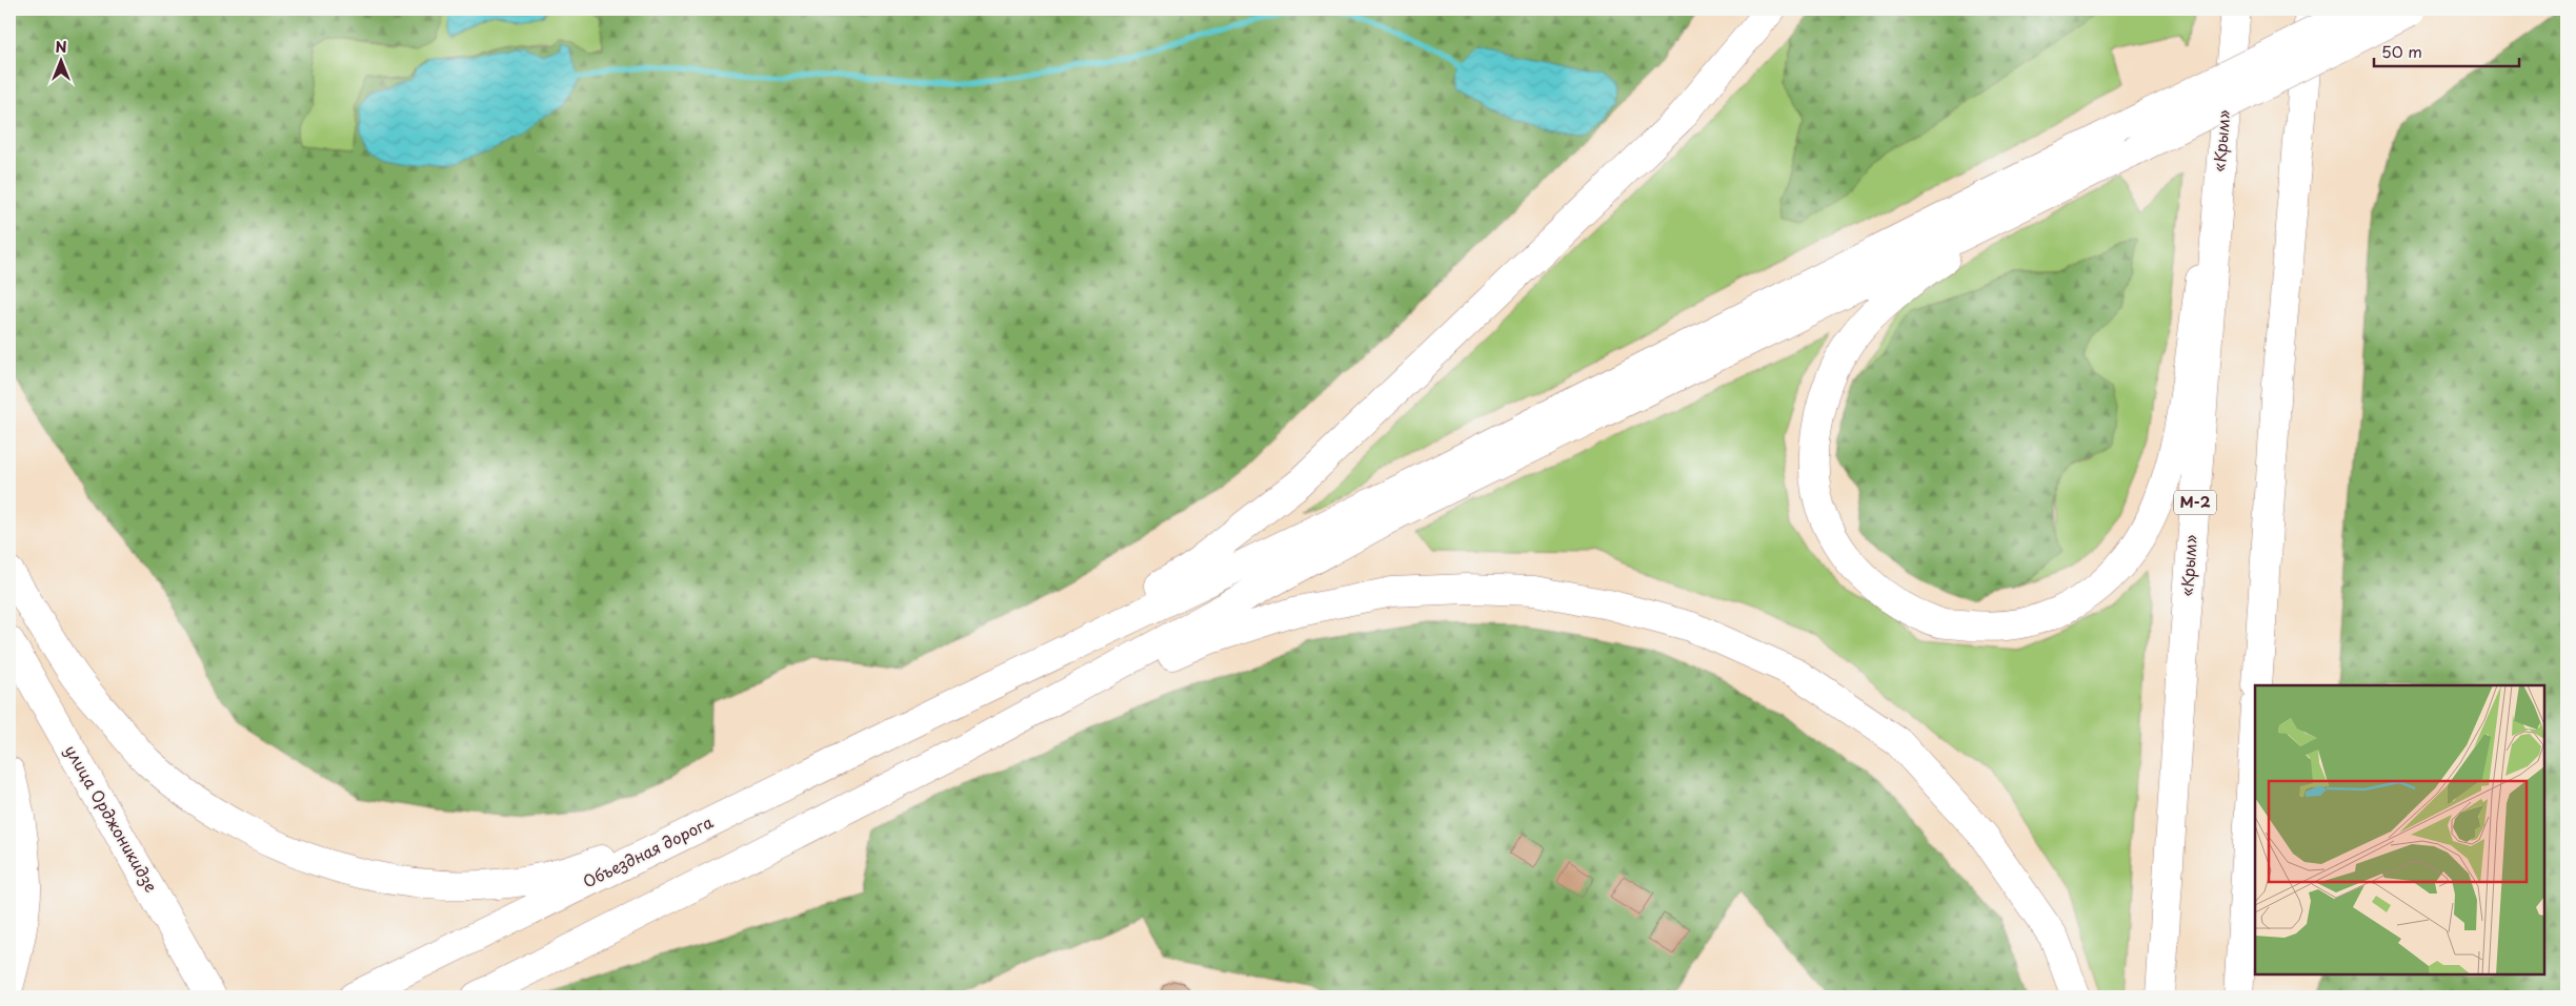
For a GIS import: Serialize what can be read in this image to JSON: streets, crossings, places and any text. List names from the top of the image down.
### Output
{
  "streets": {
    "main road": [
      "«Крым»",
      "М-2",
      "улица Орджоникидзе",
      "Объездная дорога"
    ]
  },
  "scale_bar": "50 m",
  "north": "top"
}
